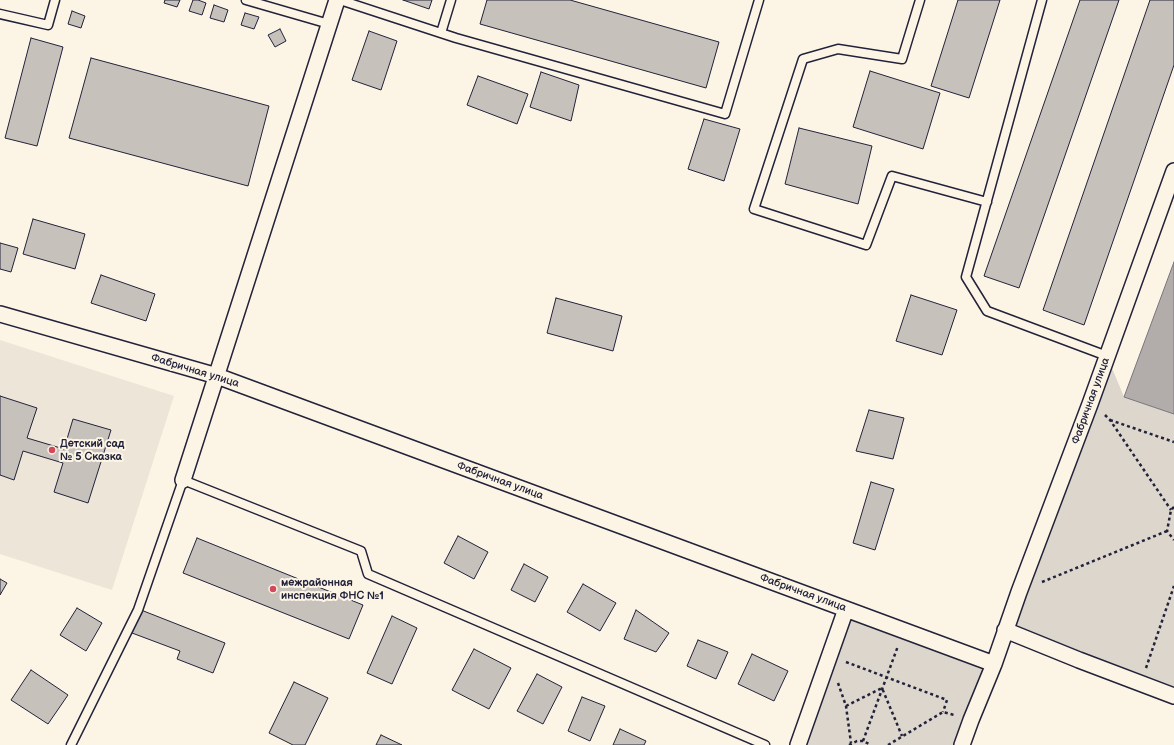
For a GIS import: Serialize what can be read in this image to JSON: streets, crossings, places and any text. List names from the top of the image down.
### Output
{
  "streets": {
    "street": ["Фабричная улица"]
  },
  "places": ["Детский сад № 5 Сказка", "межрайонная инспекция ФНС №1"]
}
